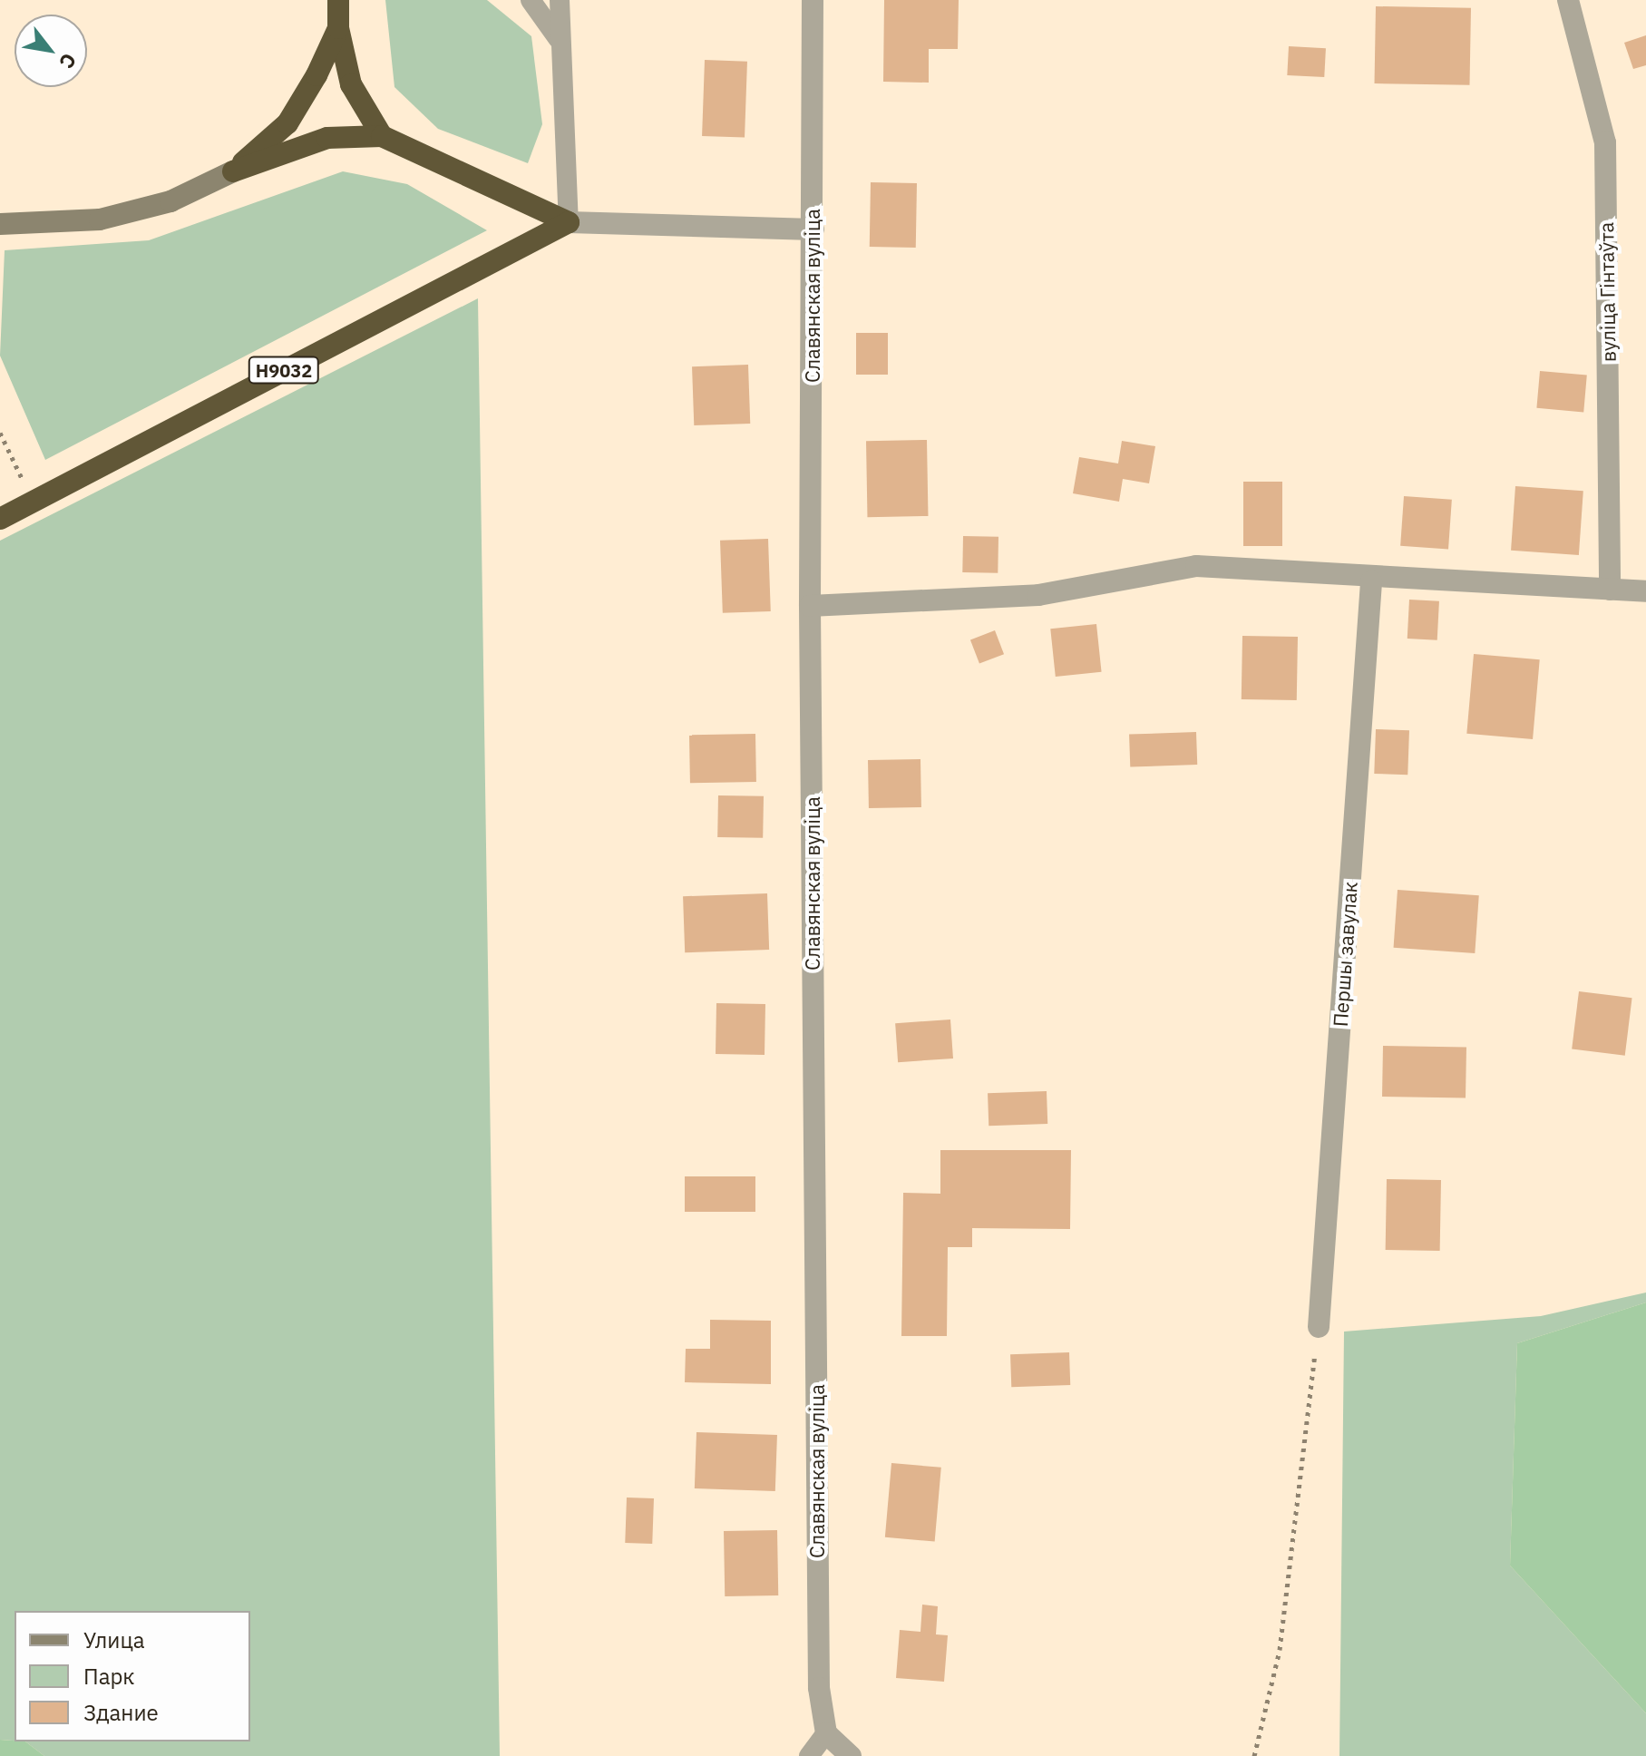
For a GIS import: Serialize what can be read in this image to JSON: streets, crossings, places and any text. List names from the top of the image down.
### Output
{
  "streets": {
    "highway": ["Н9032"],
    "street": ["вуліца Гінтаўта", "Славянская вуліца", "Першы завулак"]
  },
  "crossings": [
    ["Славянская вуліца", "Н9032"]
  ],
  "legend": ["Улица", "Парк", "Здание"],
  "north": "bottom right"
}
